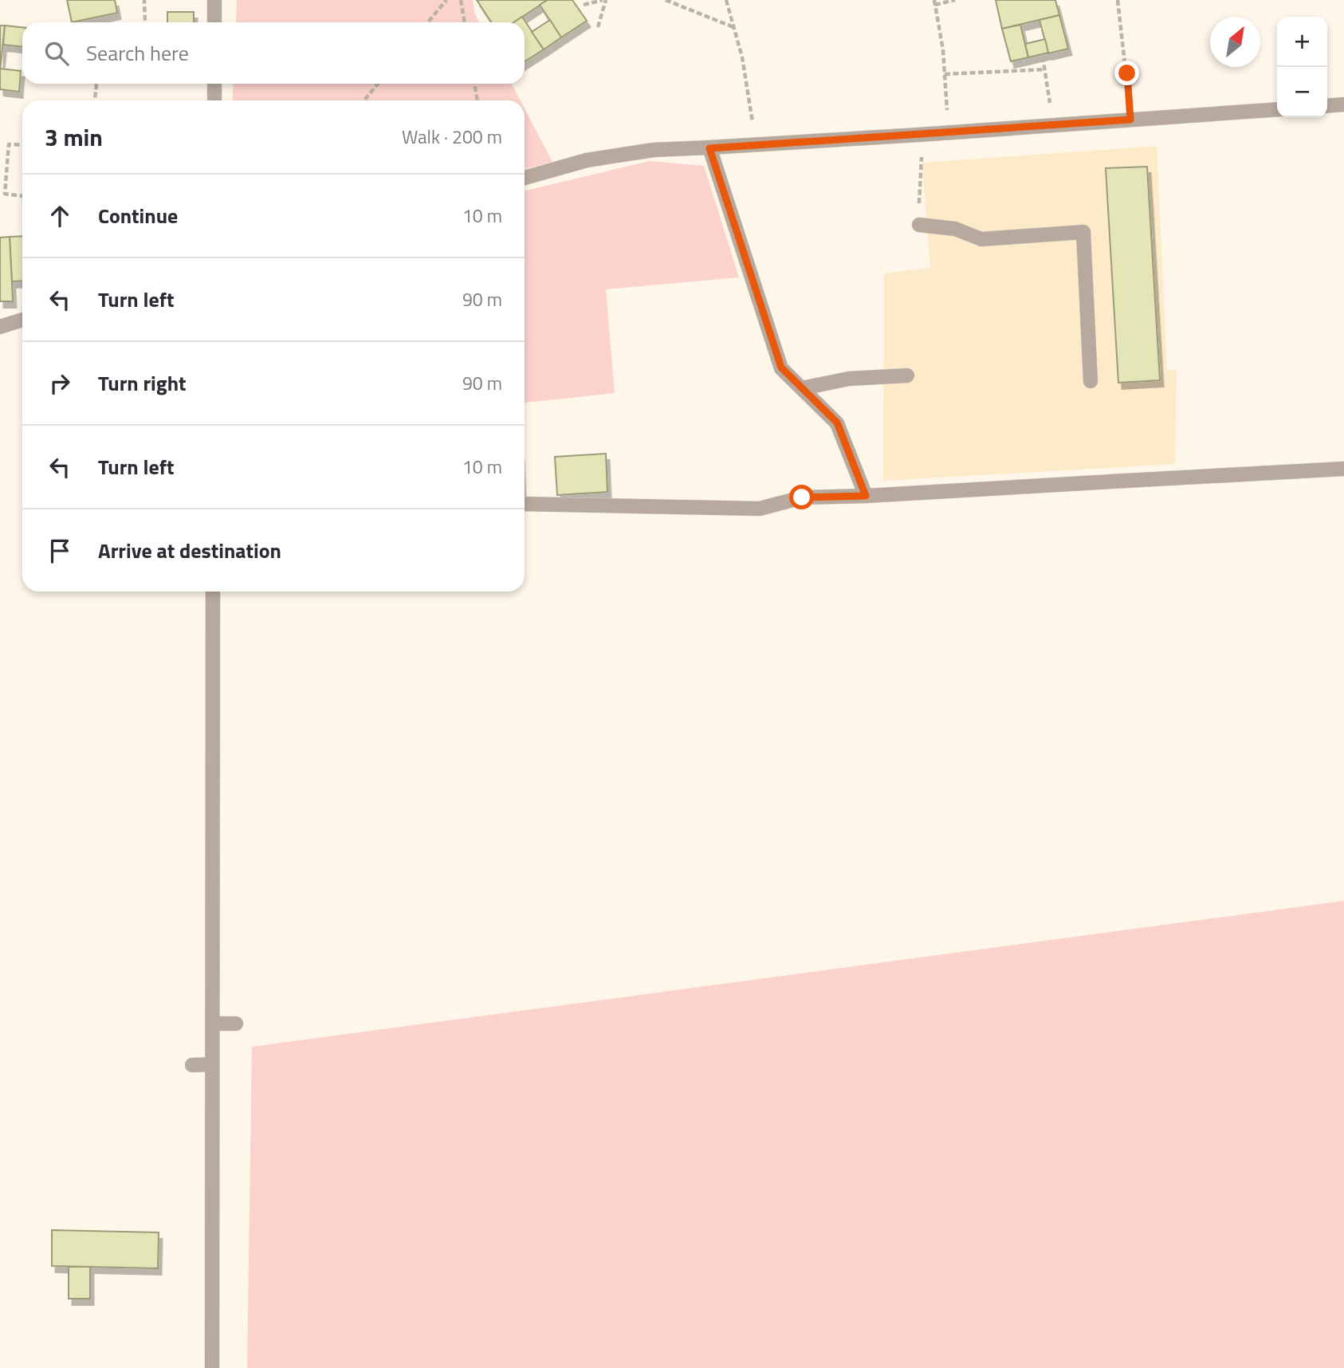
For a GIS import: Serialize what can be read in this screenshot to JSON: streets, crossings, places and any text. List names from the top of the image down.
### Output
{
  "north": "top right",
  "page": {
    "map_buttons": ["+", "−"],
    "search": "Search here",
    "heading": ["3 min", "Walk · 200 m"],
    "list": [
      ["Continue", "10 m"],
      ["Turn left", "90 m"],
      ["Turn right", "90 m"],
      ["Turn left", "10 m"],
      "Arrive at destination"
    ]
  }
}
